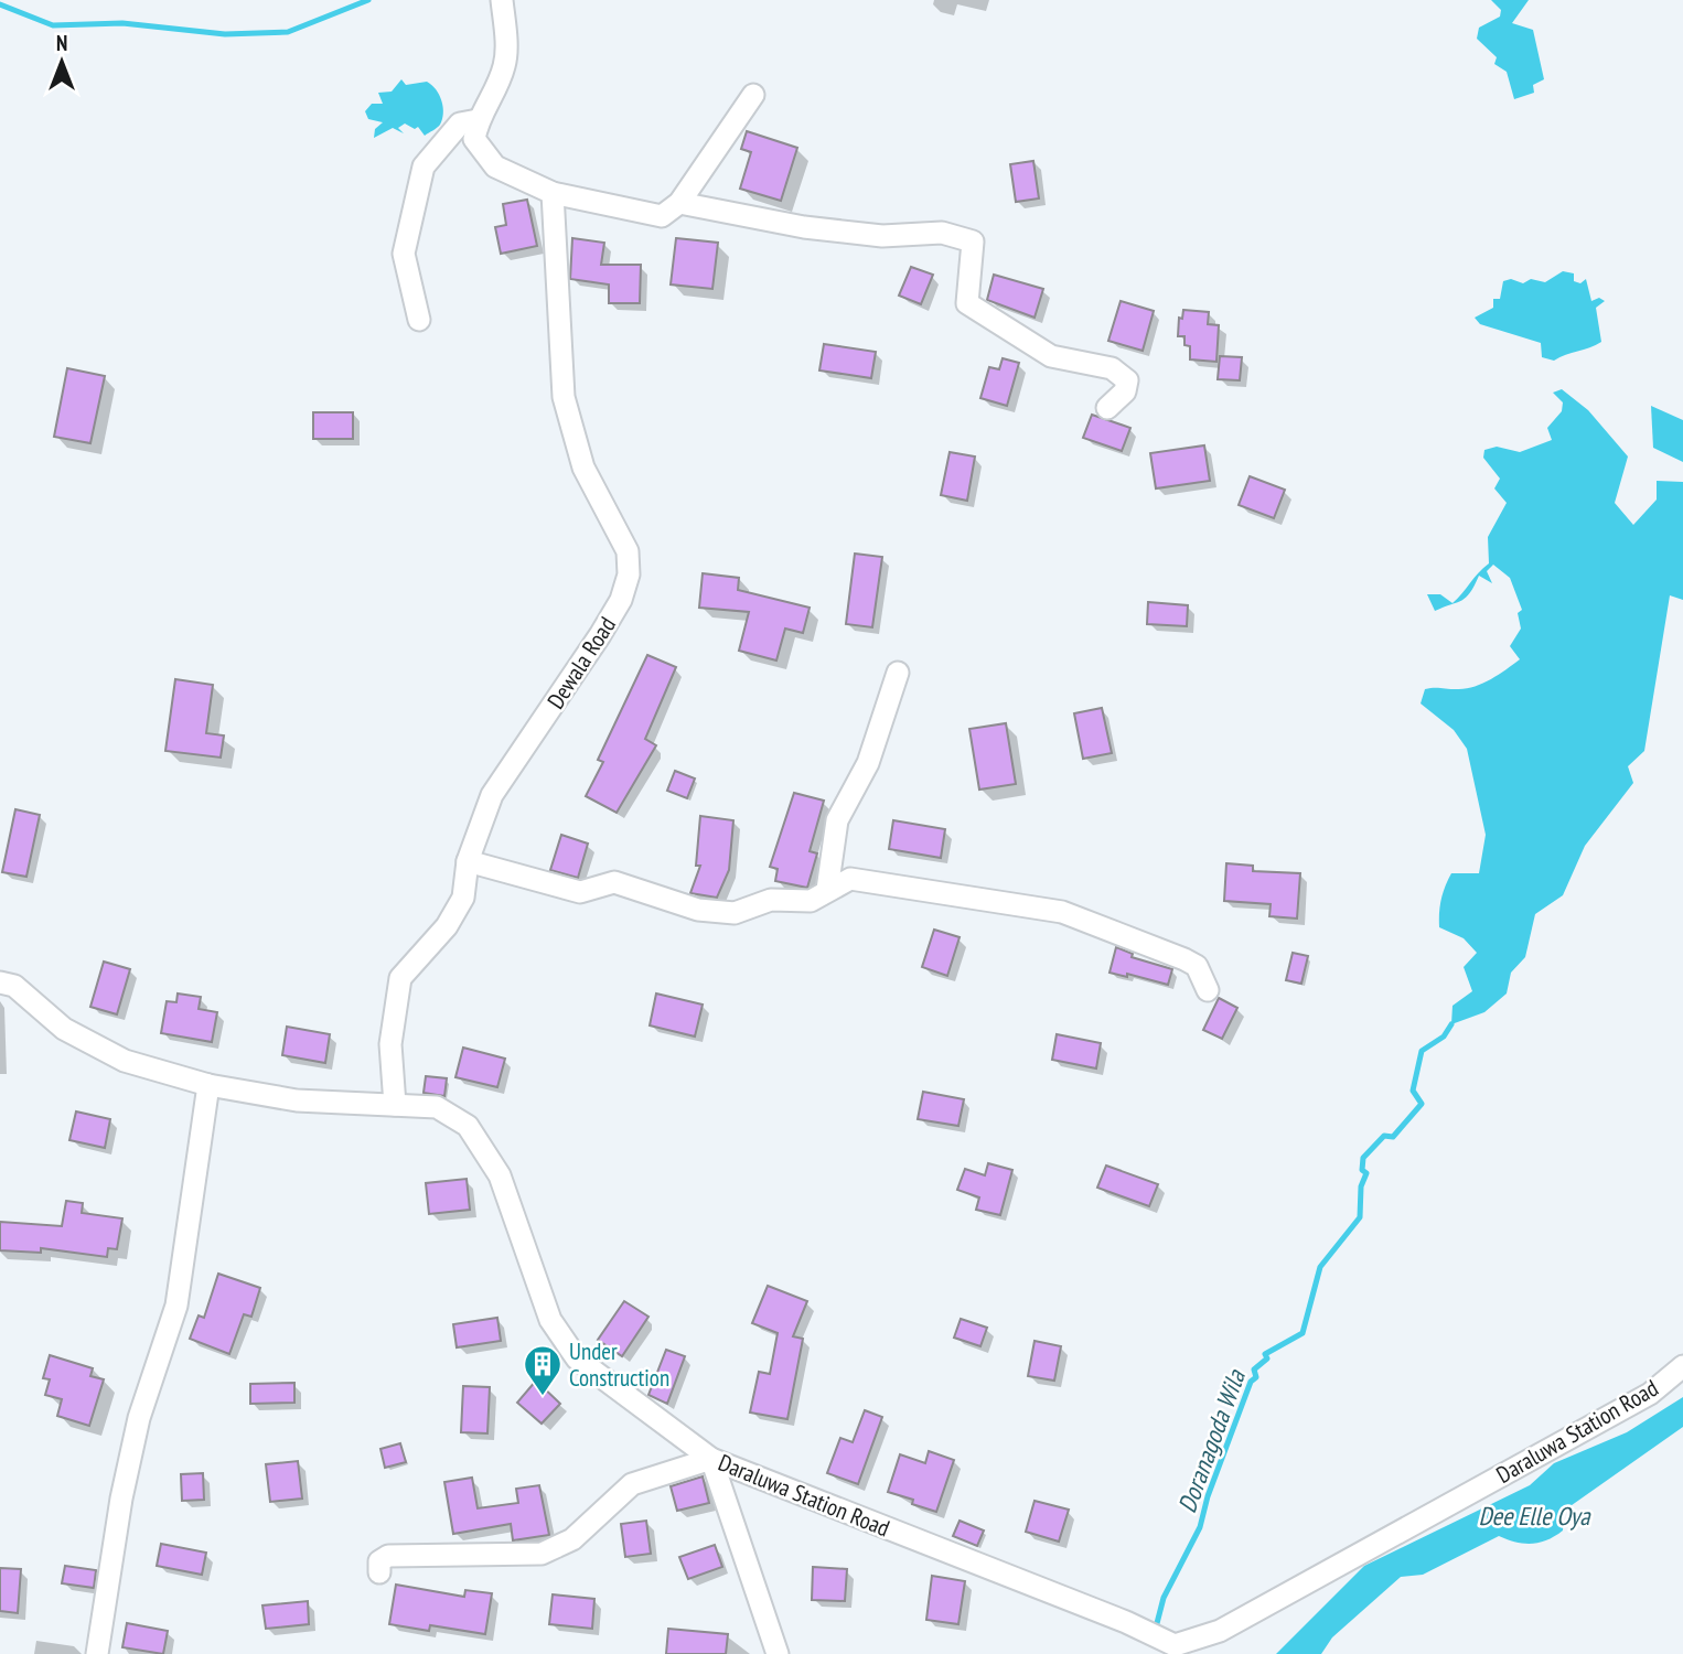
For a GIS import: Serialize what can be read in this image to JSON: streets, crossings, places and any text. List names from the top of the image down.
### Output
{
  "streets": {
    "street": ["Dewala Road", "Daraluwa Station Road"]
  },
  "crossings": [
    ["Dewala Road", "Daraluwa Station Road"]
  ],
  "water": ["Doranagoda Wila", "Dee Elle Oya"],
  "places": {
    "building": ["Under Construction"]
  },
  "north": "top"
}
